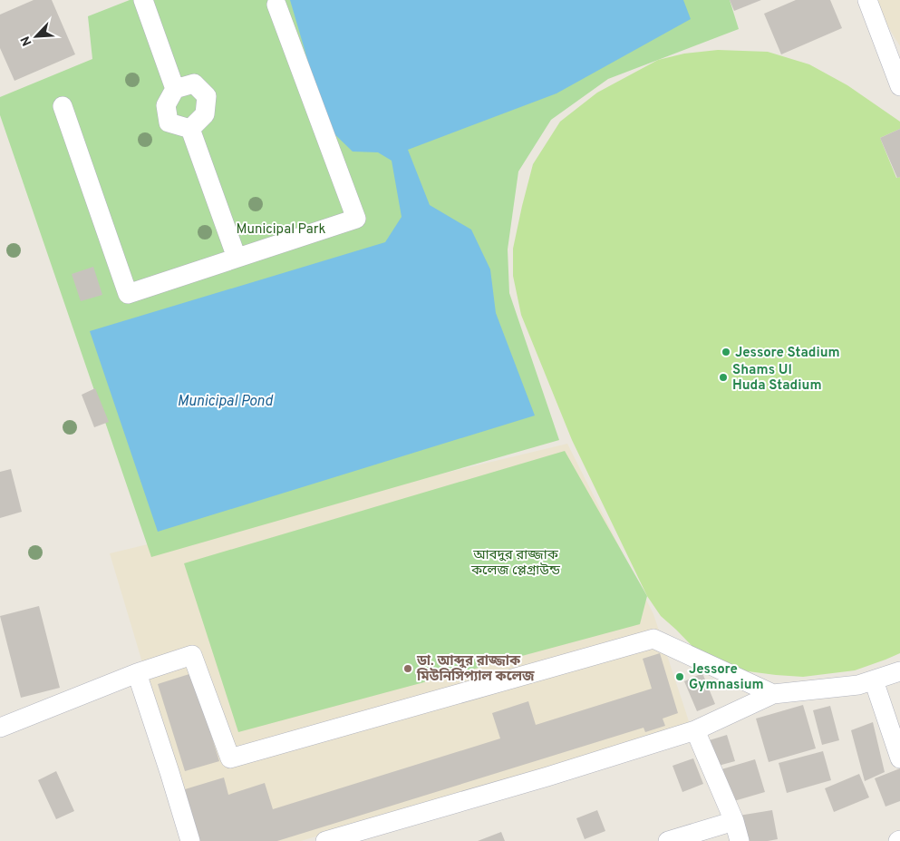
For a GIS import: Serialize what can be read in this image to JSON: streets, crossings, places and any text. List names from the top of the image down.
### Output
{
  "water": ["Municipal Pond"],
  "parks": ["Municipal Park", "আবদুর রাজ্জাক কলেজ প্লেগ্রাউন্ড"],
  "places": [
    "Jessore Stadium",
    "Shams Ul Huda Stadium",
    "ডা. আব্দুর রাজ্জাক মিউনিসিপ্যাল কলেজ",
    "Jessore Gymnasium"
  ],
  "north": "bottom left"
}
